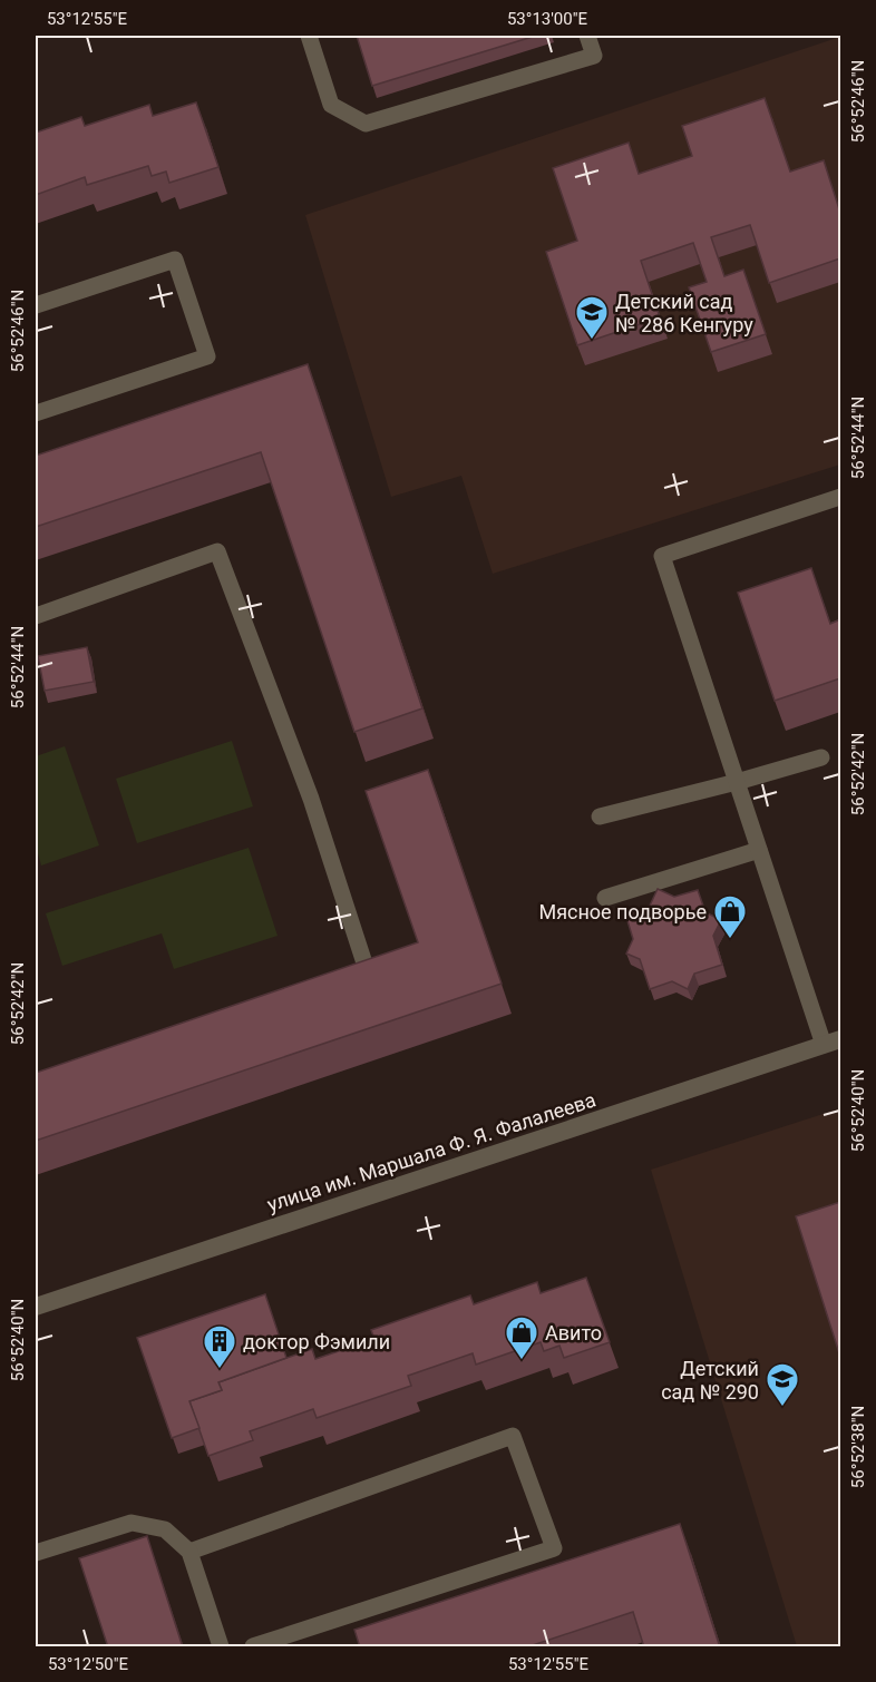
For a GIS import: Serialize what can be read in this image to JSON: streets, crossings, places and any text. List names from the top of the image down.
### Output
{
  "streets": {
    "street": ["улица им. Маршала Ф. Я. Фалалеева"]
  },
  "places": {
    "school or university": ["Детский сад № 286 Кенгуру", "Детский сад № 290"],
    "shop": ["Мясное подворье", "Авито"],
    "building": ["доктор Фэмили"]
  },
  "coordinates": [
    "53°12'55\"E",
    "53°13'00\"E",
    "56°52'46\"N",
    "56°52'44\"N",
    "56°52'42\"N",
    "56°52'40\"N",
    "56°52'38\"N",
    "53°12'50\"E"
  ]
}
